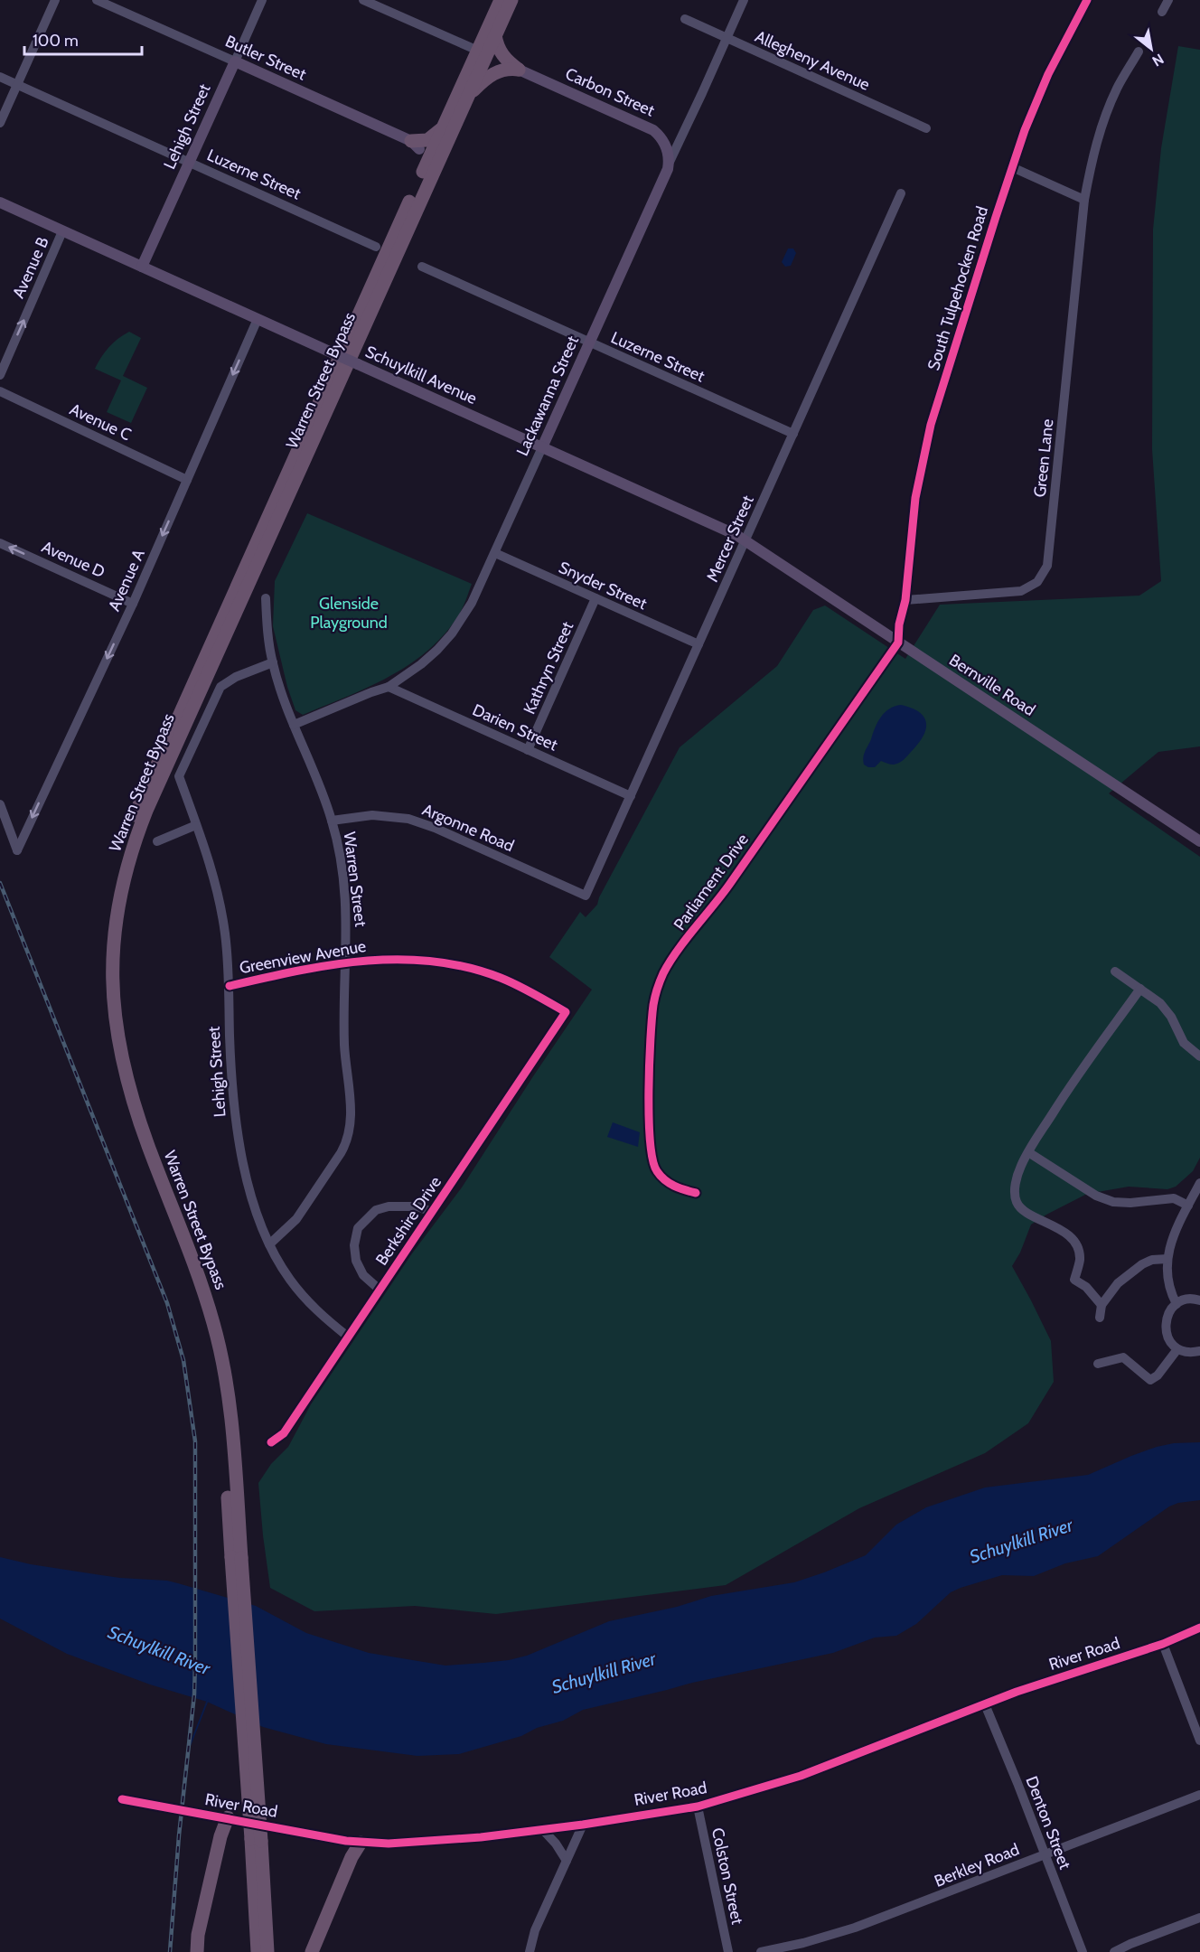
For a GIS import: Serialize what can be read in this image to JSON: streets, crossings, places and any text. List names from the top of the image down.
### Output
{
  "streets": {
    "highway": ["Warren Street Bypass"],
    "main road": [
      "Butler Street",
      "Carbon Street",
      "Lehigh Street",
      "Schuylkill Avenue",
      "Lackawanna Street",
      "Bernville Road"
    ],
    "street": [
      "Allegheny Avenue",
      "Luzerne Street",
      "Avenue B",
      "South Tulpehocken Road",
      "Avenue C",
      "Green Lane",
      "Mercer Street",
      "Avenue D",
      "Avenue A",
      "Snyder Street",
      "Kathryn Street",
      "Darien Street",
      "Argonne Road",
      "Warren Street",
      "Parliament Drive",
      "Greenview Avenue",
      "Berkshire Drive",
      "River Road",
      "Denton Street",
      "Berkley Road",
      "Colston Street"
    ]
  },
  "crossings": [
    ["Butler Street", "Lehigh Street"],
    ["Allegheny Avenue", "Lackawanna Street"],
    ["Carbon Street", "Lackawanna Street"],
    ["Lehigh Street", "Luzerne Street"],
    ["Lehigh Street", "Schuylkill Avenue"],
    ["Lehigh Street", "Warren Street"],
    ["Lehigh Street", "Greenview Avenue"],
    ["Lehigh Street", "Berkshire Drive"],
    ["Luzerne Street", "Lackawanna Street"],
    ["Luzerne Street", "Mercer Street"],
    ["Avenue B", "Schuylkill Avenue"],
    ["South Tulpehocken Road", "Green Lane"],
    ["South Tulpehocken Road", "Parliament Drive"],
    ["Schuylkill Avenue", "Lackawanna Street"],
    ["Schuylkill Avenue", "Mercer Street"],
    ["Schuylkill Avenue", "Avenue A"],
    ["Schuylkill Avenue", "Bernville Road"],
    ["Lackawanna Street", "Snyder Street"],
    ["Lackawanna Street", "Darien Street"],
    ["Lackawanna Street", "Warren Street"],
    ["Avenue C", "Avenue A"],
    ["Green Lane", "Parliament Drive"],
    ["Mercer Street", "Snyder Street"],
    ["Mercer Street", "Darien Street"],
    ["Mercer Street", "Argonne Road"],
    ["Avenue D", "Avenue A"],
    ["Snyder Street", "Kathryn Street"],
    ["Kathryn Street", "Darien Street"],
    ["Bernville Road", "Parliament Drive"],
    ["Argonne Road", "Warren Street"],
    ["Warren Street", "Greenview Avenue"],
    ["Greenview Avenue", "Berkshire Drive"],
    ["River Road", "Denton Street"],
    ["River Road", "Colston Street"],
    ["Denton Street", "Berkley Road"]
  ],
  "one_way": ["Avenue B", "Avenue D", "Avenue A"],
  "water": ["Schuylkill River"],
  "parks": ["Glenside Playground"],
  "scale_bar": "100 m",
  "north": "bottom right"
}
